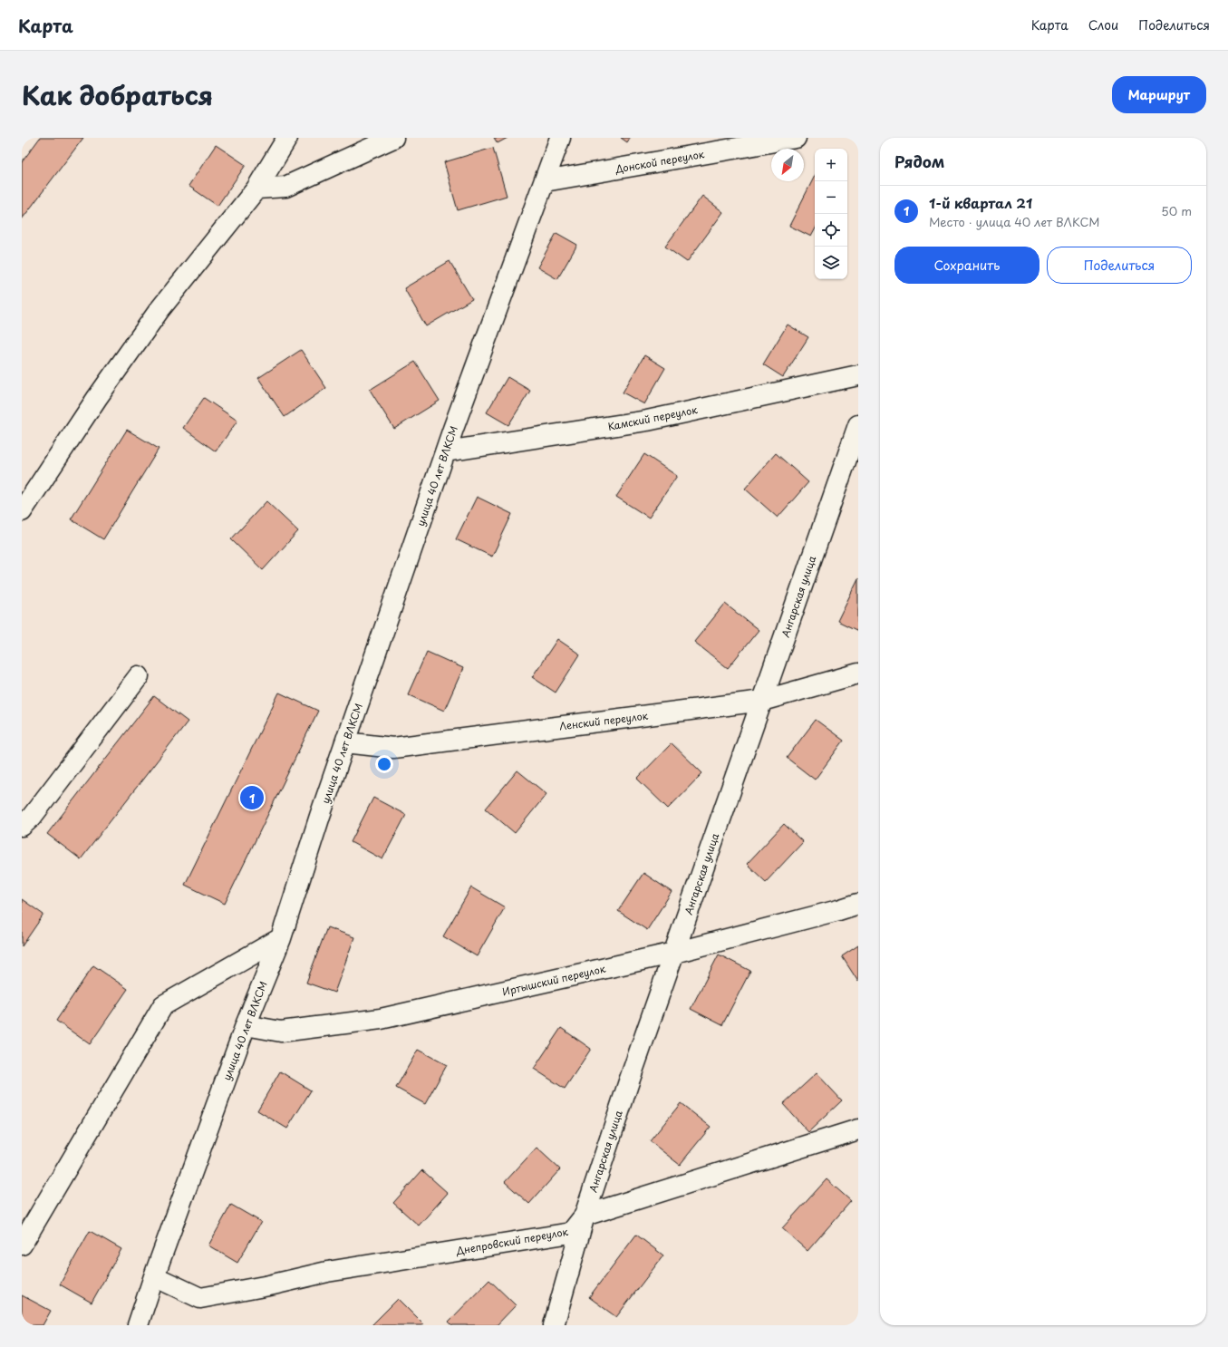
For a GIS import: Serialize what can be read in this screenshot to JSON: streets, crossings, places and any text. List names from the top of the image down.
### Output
{
  "streets": {
    "street": [
      "Донской переулок",
      "Камский переулок",
      "улица 40 лет ВЛКСМ",
      "Ангарская улица",
      "Ленский переулок",
      "Иртышский переулок",
      "Днепровский переулок"
    ]
  },
  "crossings": [
    ["Донской переулок", "улица 40 лет ВЛКСМ"],
    ["Камский переулок", "улица 40 лет ВЛКСМ"],
    ["улица 40 лет ВЛКСМ", "Ленский переулок"],
    ["улица 40 лет ВЛКСМ", "Иртышский переулок"],
    ["улица 40 лет ВЛКСМ", "Днепровский переулок"],
    ["Ангарская улица", "Ленский переулок"],
    ["Ангарская улица", "Иртышский переулок"],
    ["Ангарская улица", "Днепровский переулок"]
  ],
  "north": "bottom left",
  "page": {
    "header": "Карта",
    "nav": ["Карта", "Слои", "Поделиться"],
    "title": "Как добраться",
    "buttons": [
      "Маршрут",
      ["Сохранить", "Поделиться"]
    ],
    "heading": "Рядом",
    "map_buttons": ["+", "−"],
    "list": [
      {
        "mark": "1",
        "name": "1-й квартал 21",
        "note": "Место · улица 40 лет ВЛКСМ",
        "value": "50 m"
      }
    ],
    "pins": "1"
  }
}
